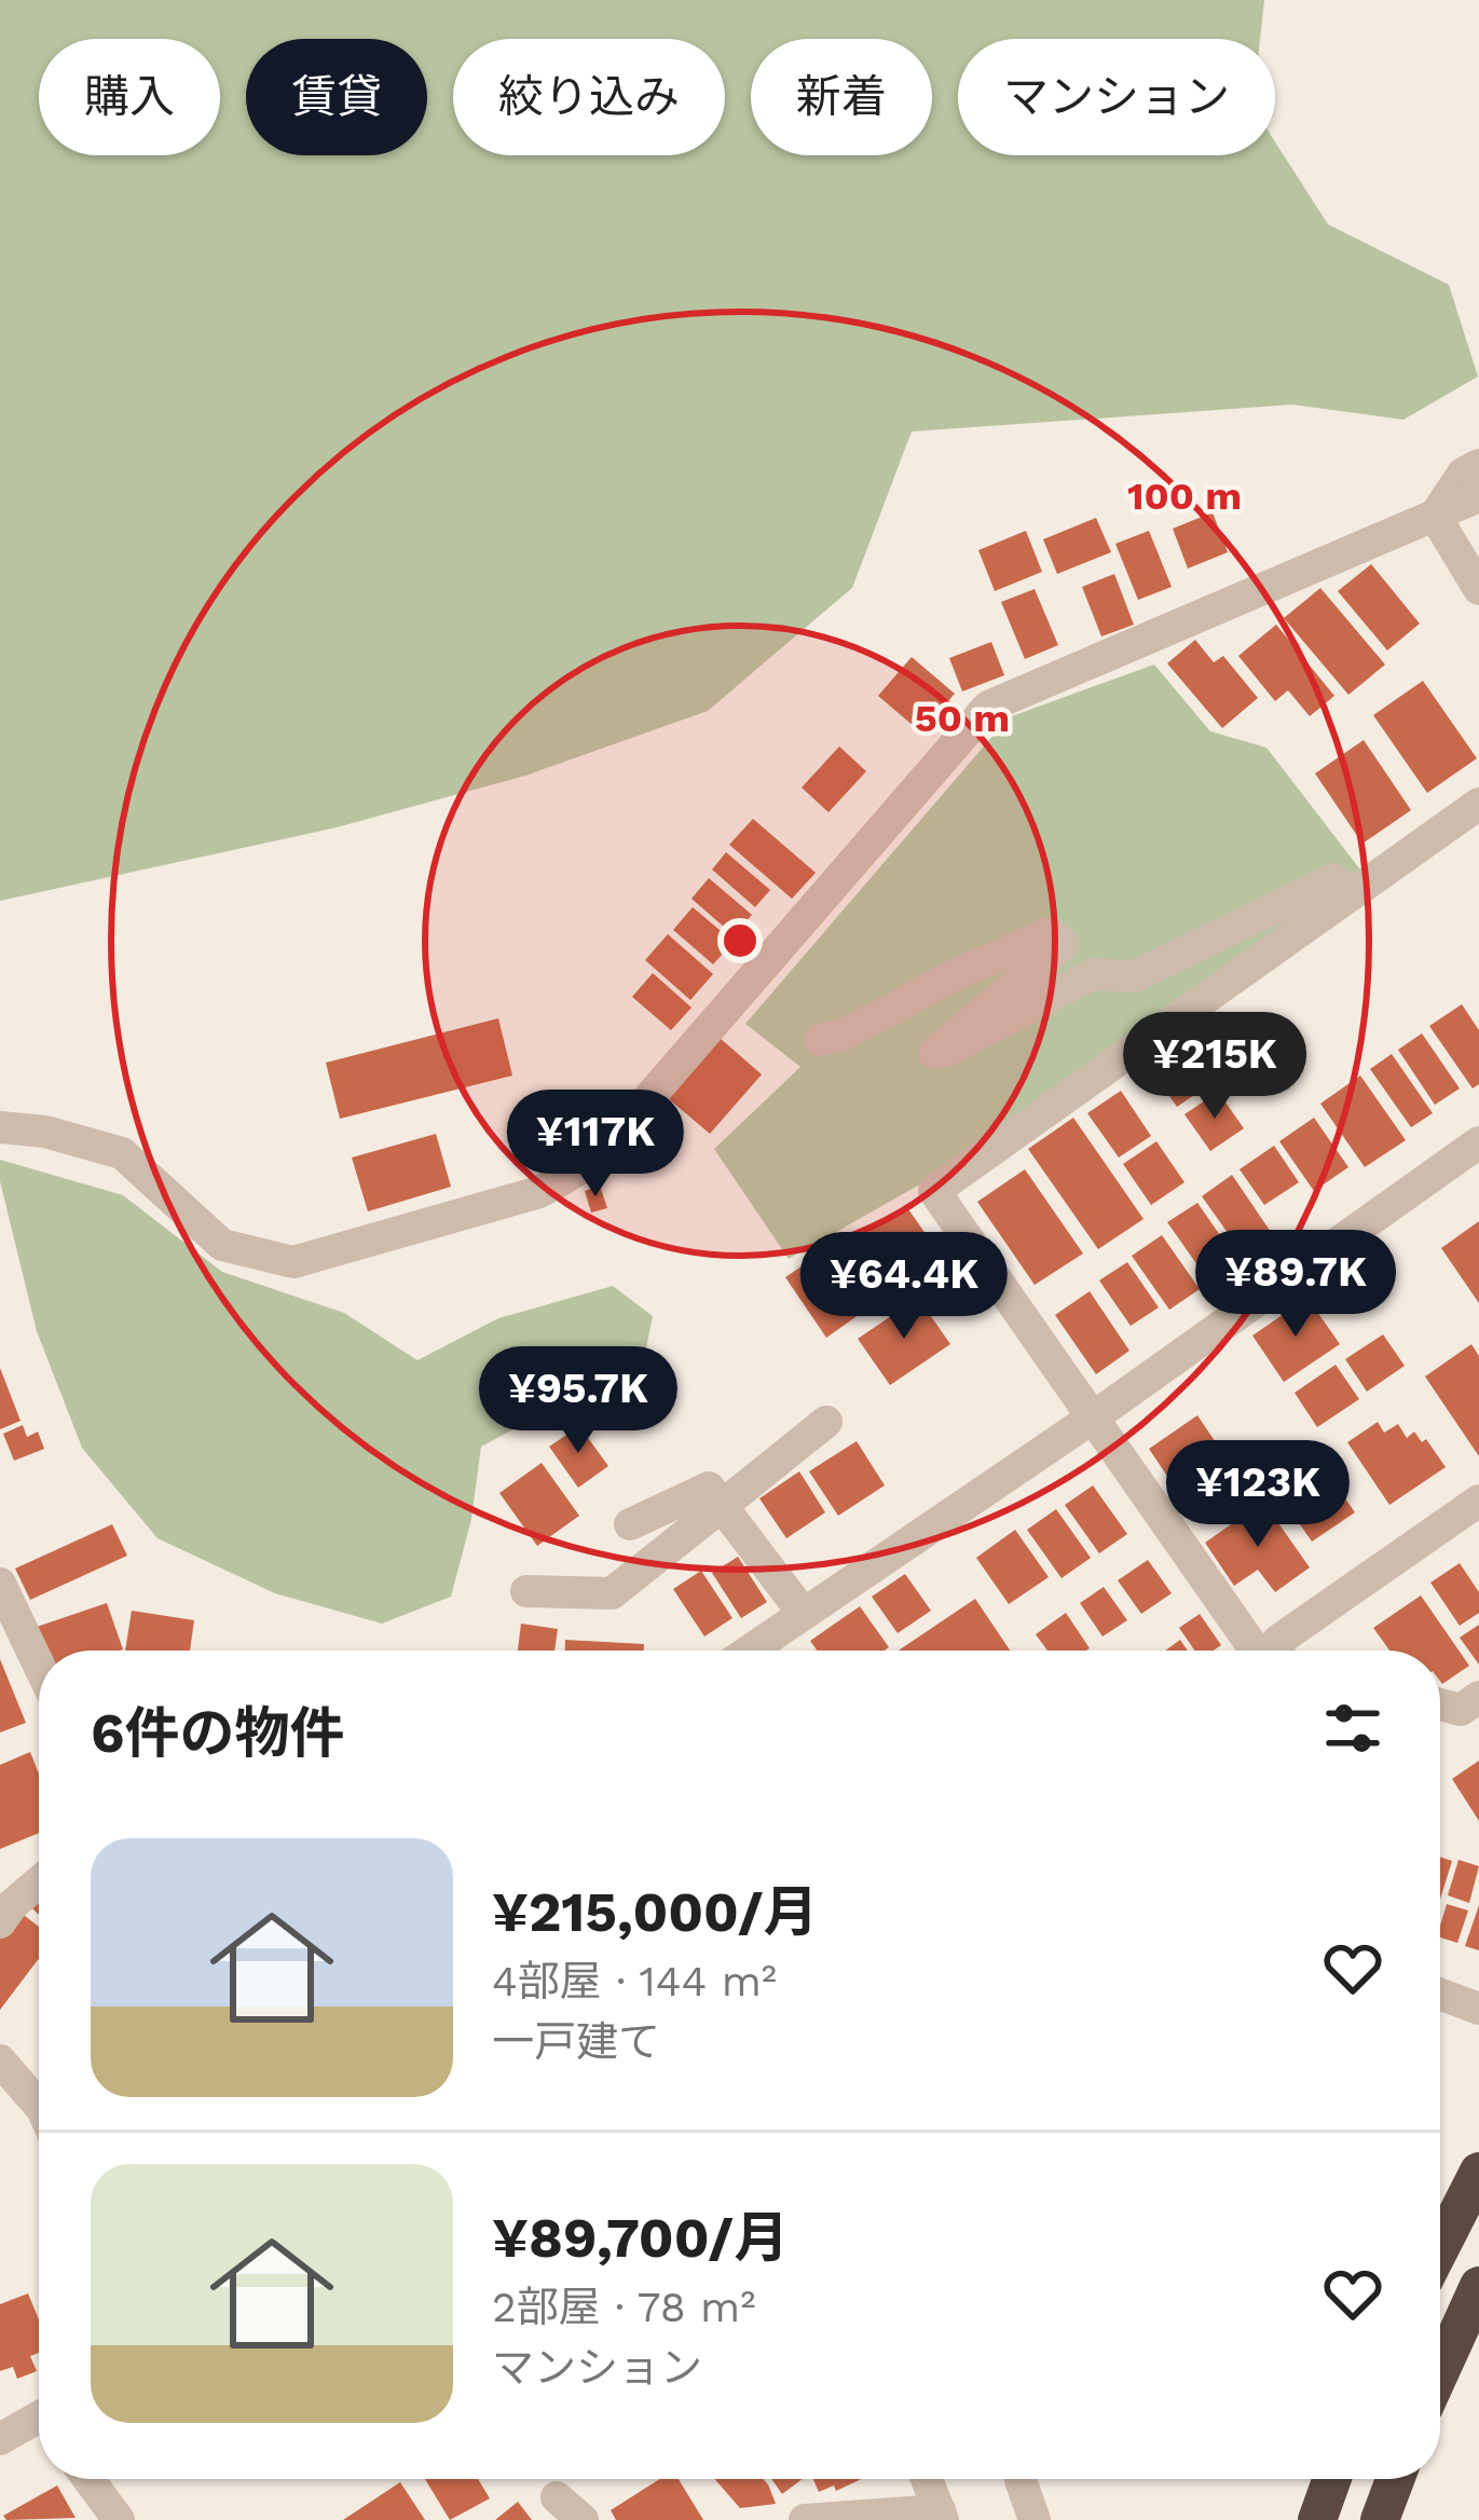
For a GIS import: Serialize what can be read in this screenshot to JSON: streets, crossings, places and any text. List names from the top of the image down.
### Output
{
  "page": {
    "chip": [
      "購入",
      "賃貸",
      "絞り込み",
      "新着",
      "マンション"
    ],
    "price": [
      "¥215K",
      "¥117K",
      "¥89.7K",
      "¥64.4K",
      "¥95.7K",
      "¥123K"
    ],
    "heading": "6件の物件",
    "list": [
      {
        "name": "¥215,000/月",
        "note": "4部屋 · 144 m² · 一戸建て"
      },
      {
        "name": "¥89,700/月",
        "note": "2部屋 · 78 m² · マンション"
      }
    ]
  },
  "rings": ["100 m", "50 m"]
}
